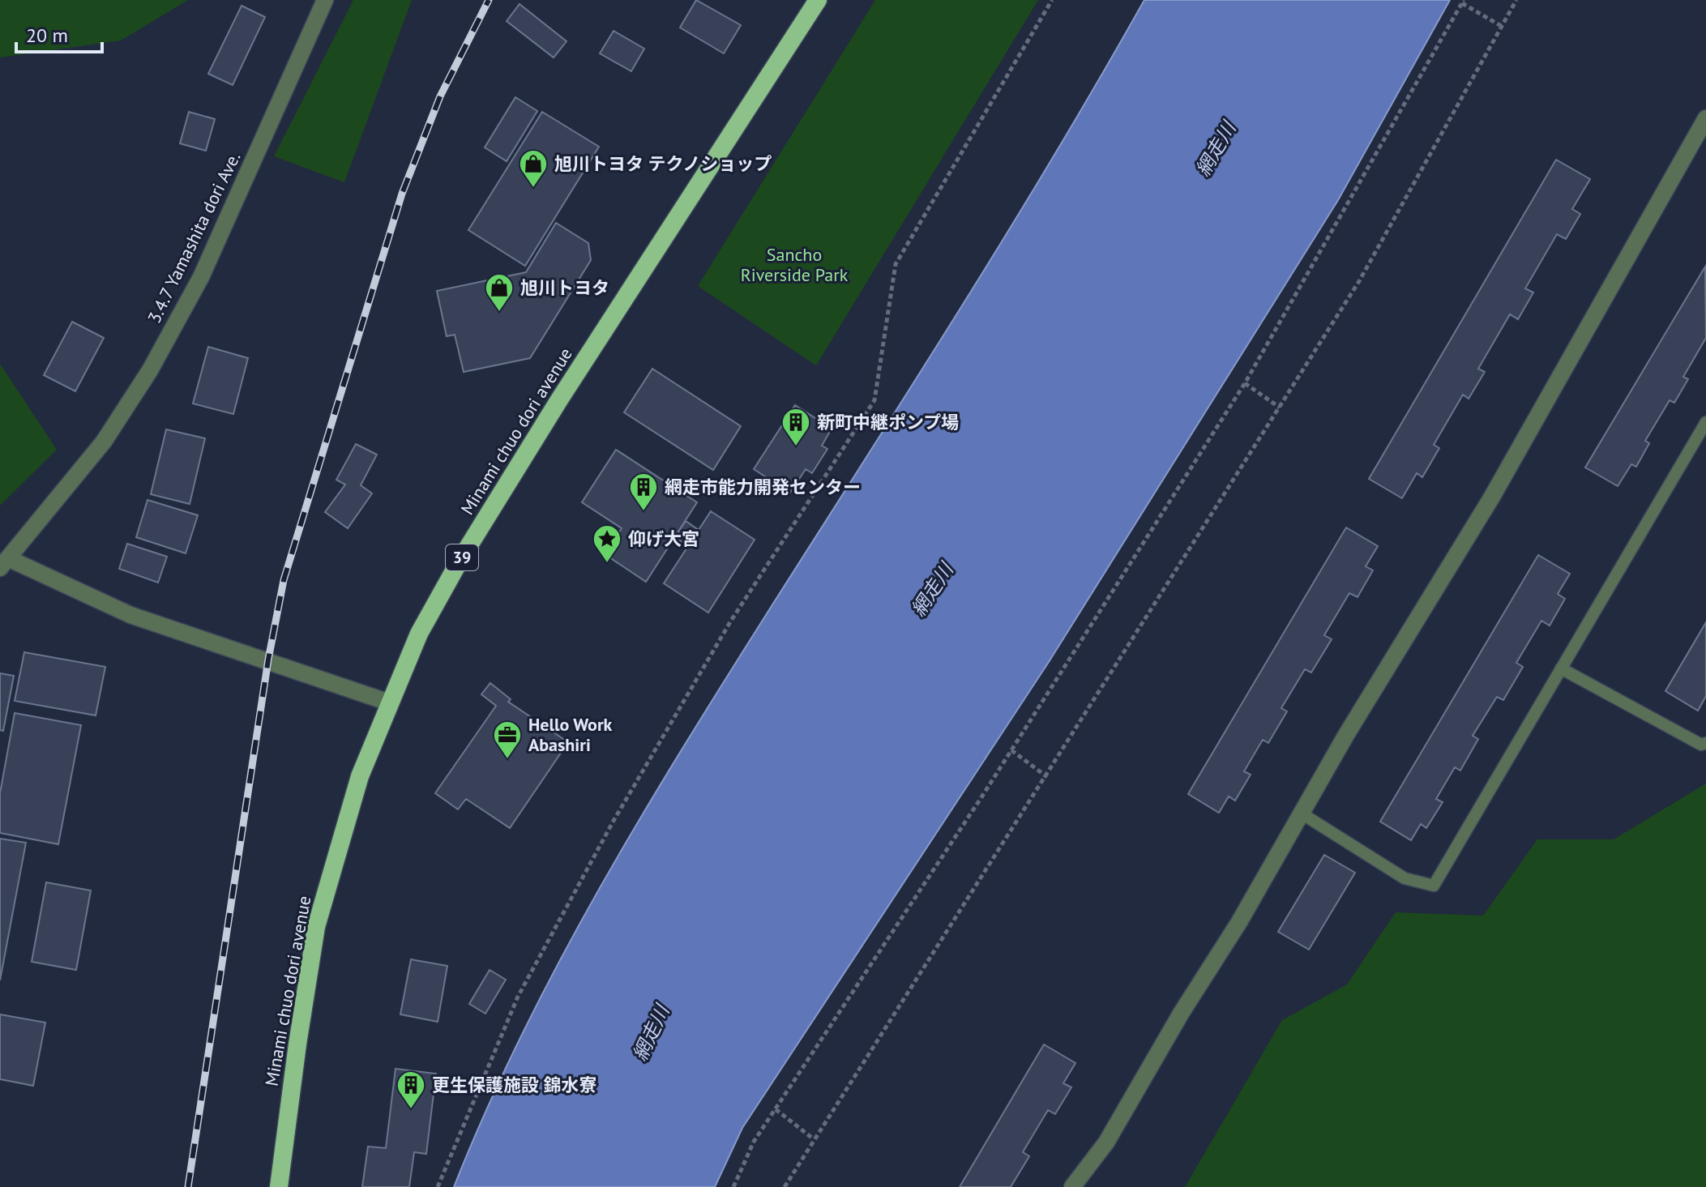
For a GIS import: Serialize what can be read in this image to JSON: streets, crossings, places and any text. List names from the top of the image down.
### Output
{
  "streets": {
    "highway": ["Minami chuo dori avenue", "39"],
    "street": ["3.4.7 Yamashita dori Ave."]
  },
  "water": ["網走川"],
  "parks": ["Sancho Riverside Park"],
  "places": {
    "shop": ["旭川トヨタ テクノショップ", "旭川トヨタ"],
    "building": ["新町中継ポンプ場", "網走市能力開発センター", "更生保護施設 錦水寮"],
    "place": ["仰げ大宮"],
    "office": ["Hello Work Abashiri"]
  },
  "scale_bar": "20 m"
}
